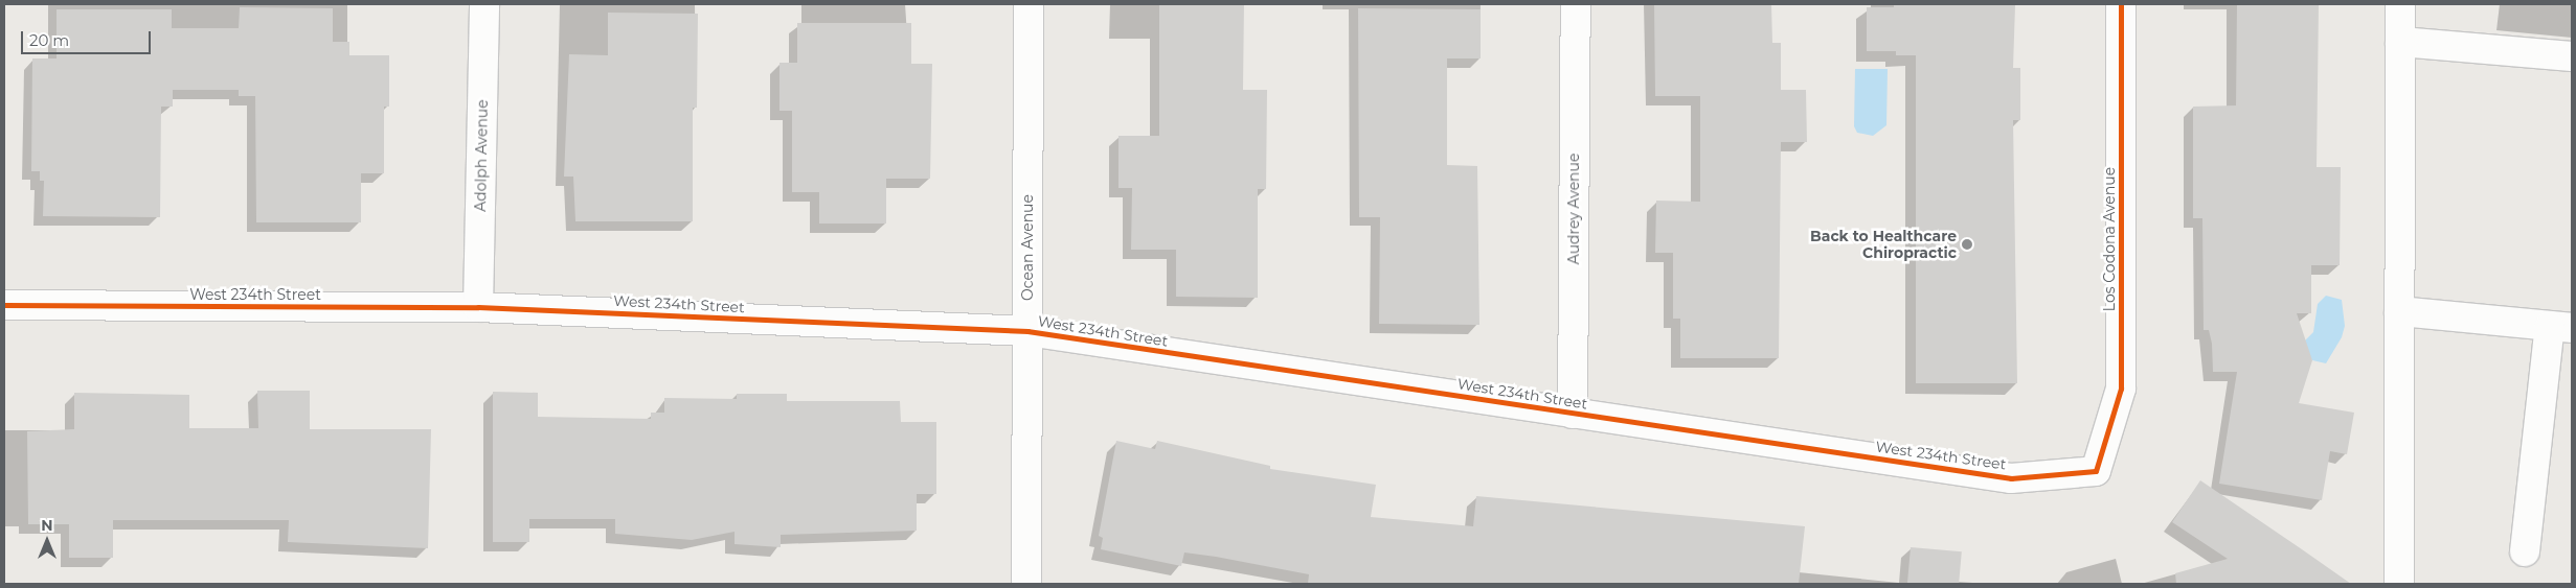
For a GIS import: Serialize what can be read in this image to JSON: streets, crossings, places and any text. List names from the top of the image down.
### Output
{
  "streets": {
    "street": [
      "Adolph Avenue",
      "Audrey Avenue",
      "Los Codona Avenue",
      "Ocean Avenue",
      "West 234th Street"
    ]
  },
  "crossings": [
    ["Adolph Avenue", "West 234th Street"],
    ["Audrey Avenue", "West 234th Street"],
    ["Los Codona Avenue", "West 234th Street"],
    ["Ocean Avenue", "West 234th Street"]
  ],
  "places": ["Back to Healthcare Chiropractic"],
  "scale_bar": "20 m",
  "north": "top"
}
